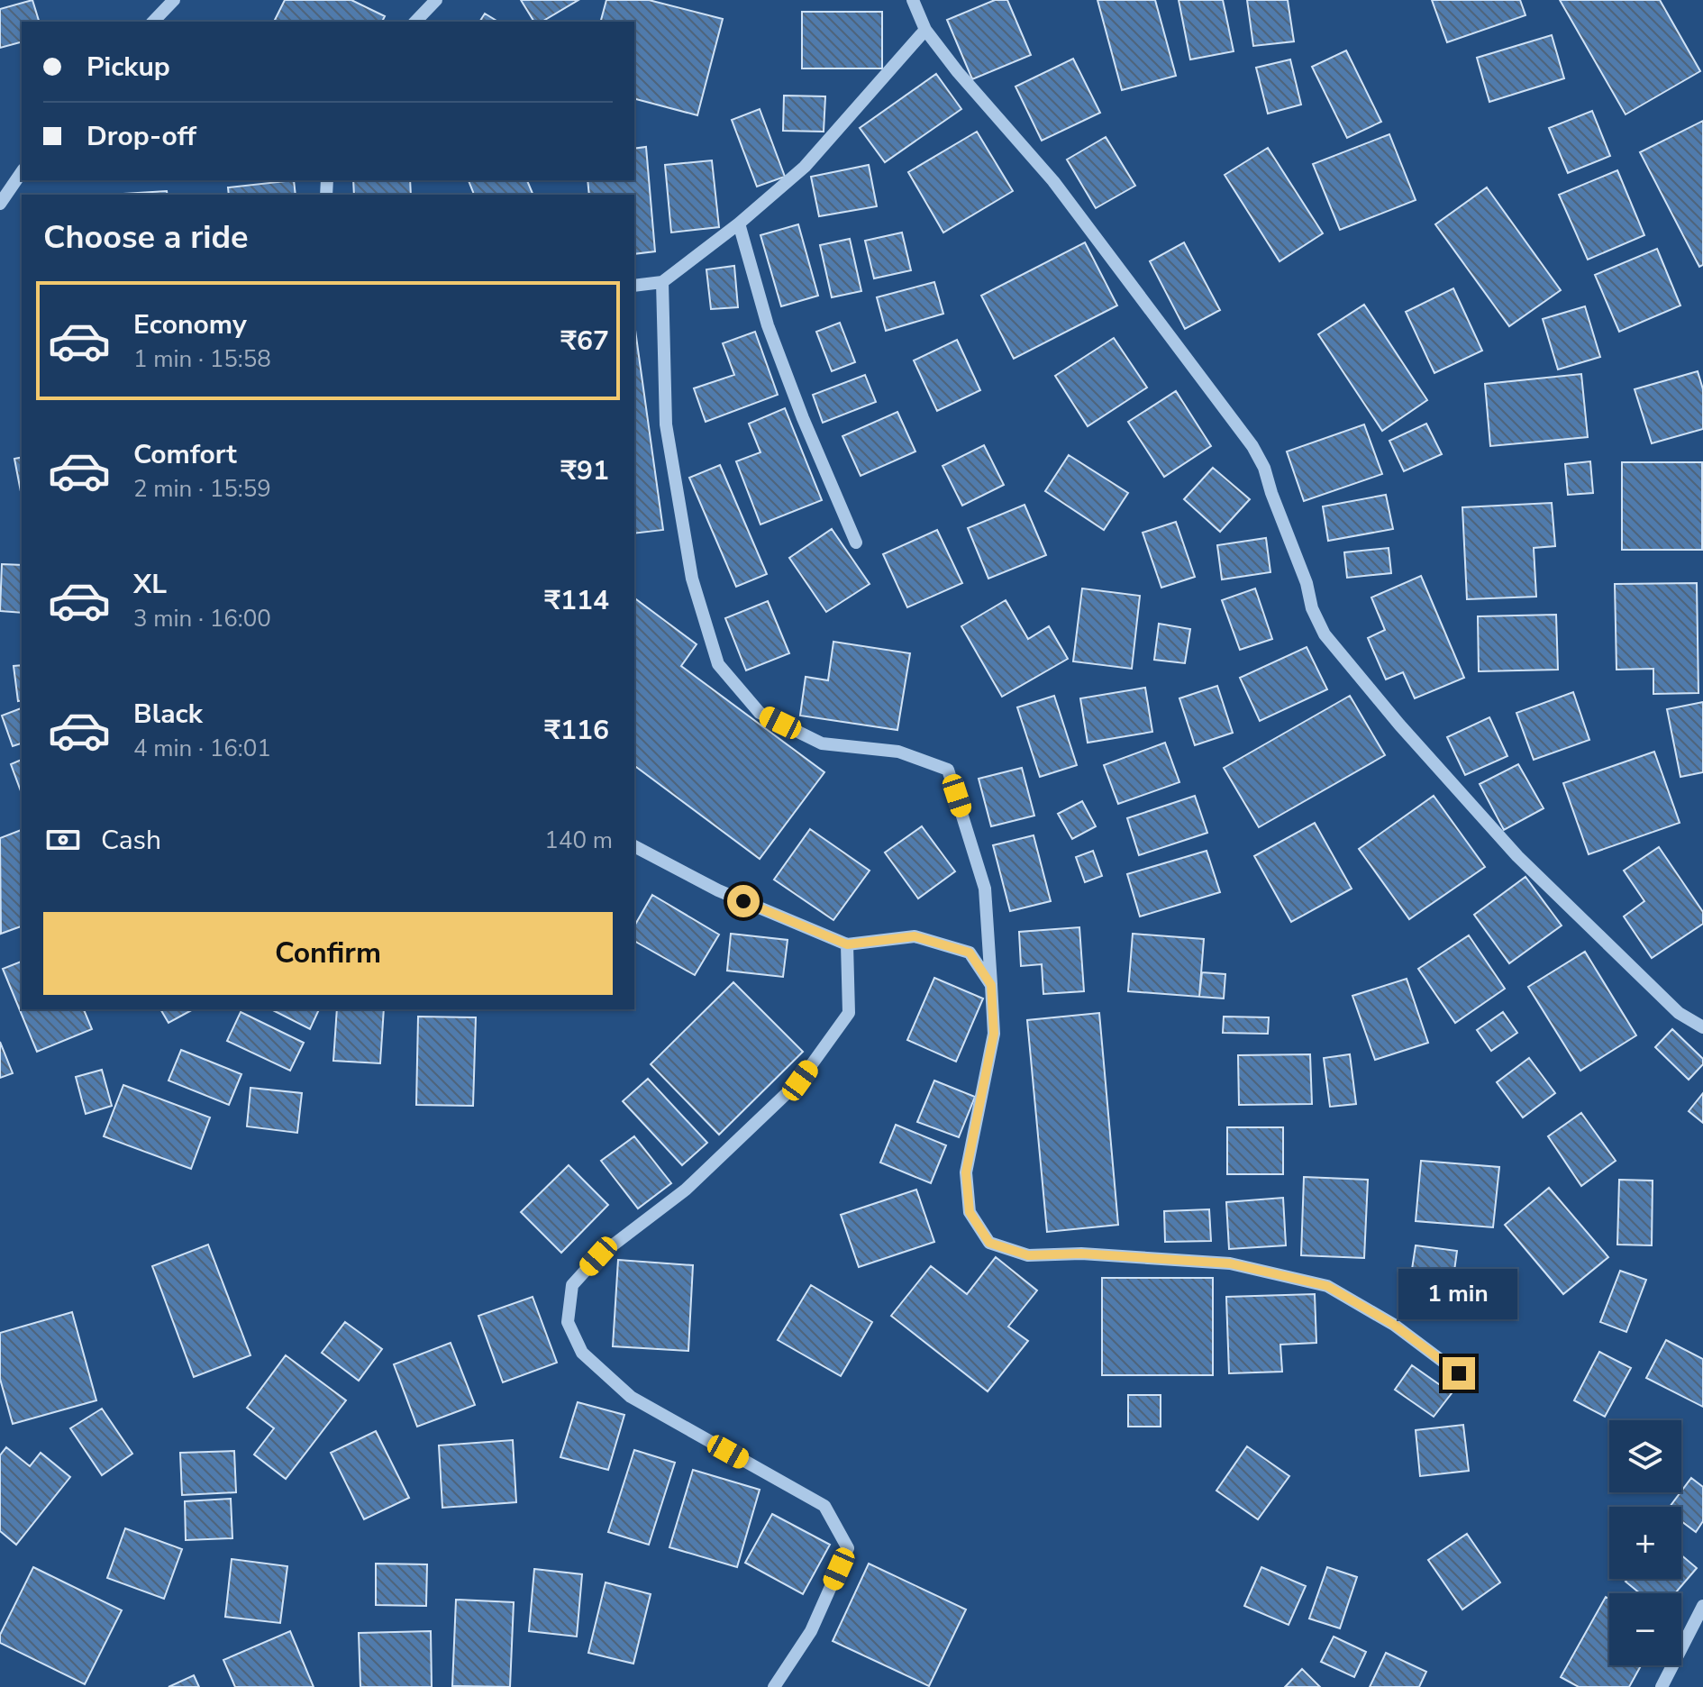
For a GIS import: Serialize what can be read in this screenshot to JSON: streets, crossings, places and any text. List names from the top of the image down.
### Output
{
  "page": {
    "banner": ["Pickup", "Drop-off"],
    "heading": "Choose a ride",
    "list": [
      {
        "name": "Economy",
        "note": "1 min · 15:58",
        "value": "₹67"
      },
      {
        "name": "Comfort",
        "note": "2 min · 15:59",
        "value": "₹91"
      },
      {
        "name": "XL",
        "note": "3 min · 16:00",
        "value": "₹114"
      },
      {
        "name": "Black",
        "note": "4 min · 16:01",
        "value": "₹116"
      }
    ],
    "pay": ["Cash", "140 m"],
    "buttons": "Confirm",
    "bubble": "1 min",
    "map_buttons": ["+", "−"]
  }
}
